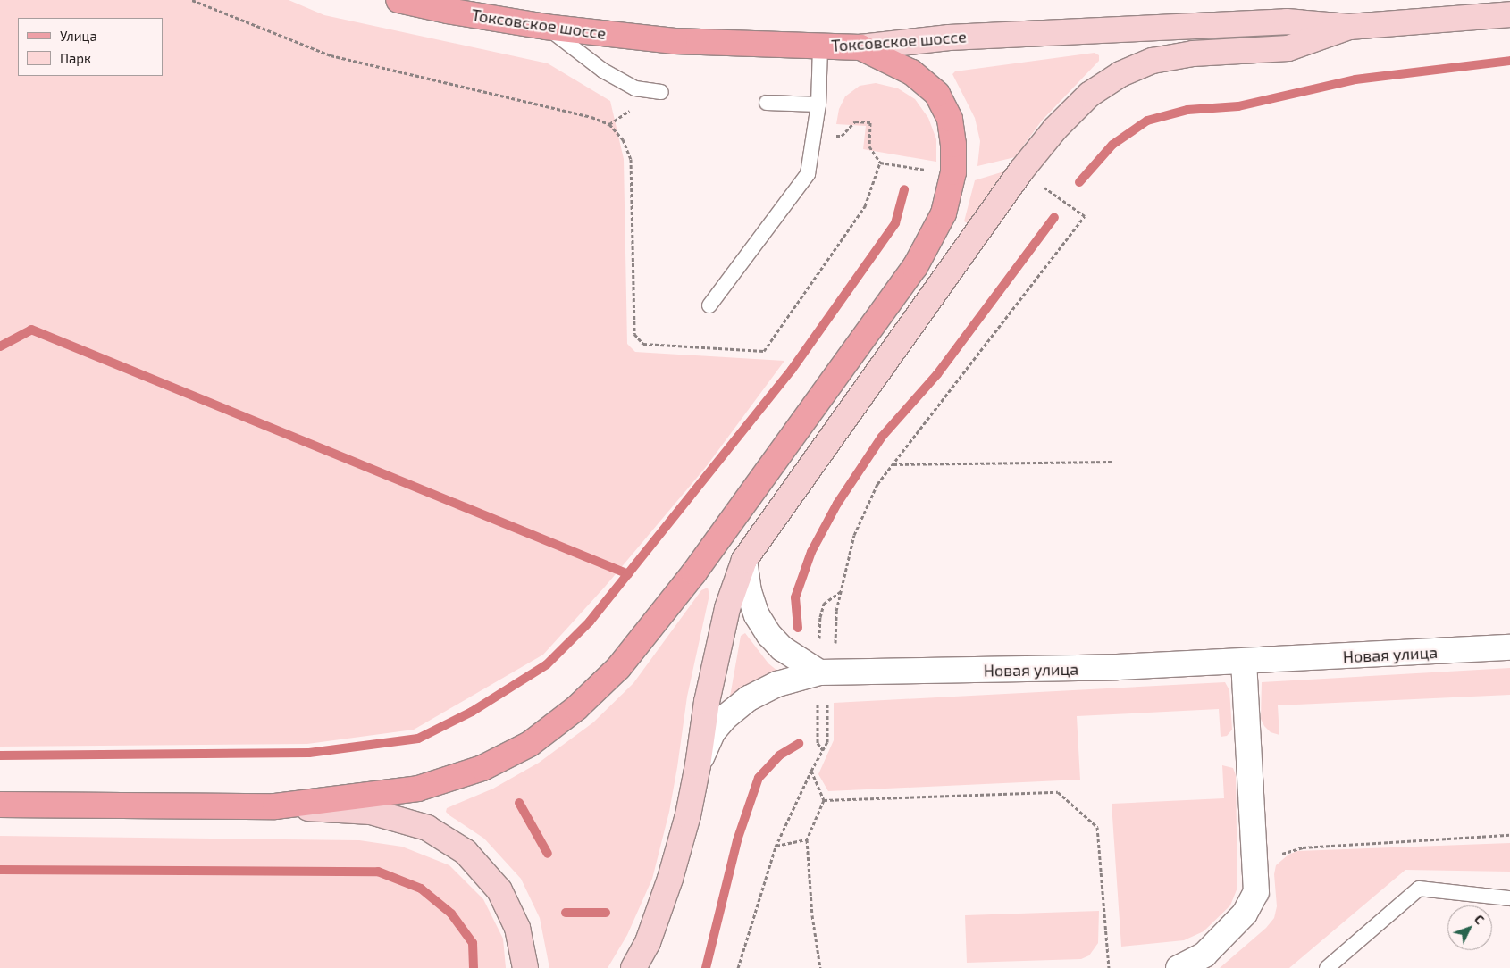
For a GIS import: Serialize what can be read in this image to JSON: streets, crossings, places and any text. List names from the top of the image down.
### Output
{
  "streets": {
    "main road": ["Токсовское шоссе"],
    "street": ["Новая улица"]
  },
  "legend": ["Улица", "Парк"],
  "north": "top right"
}
